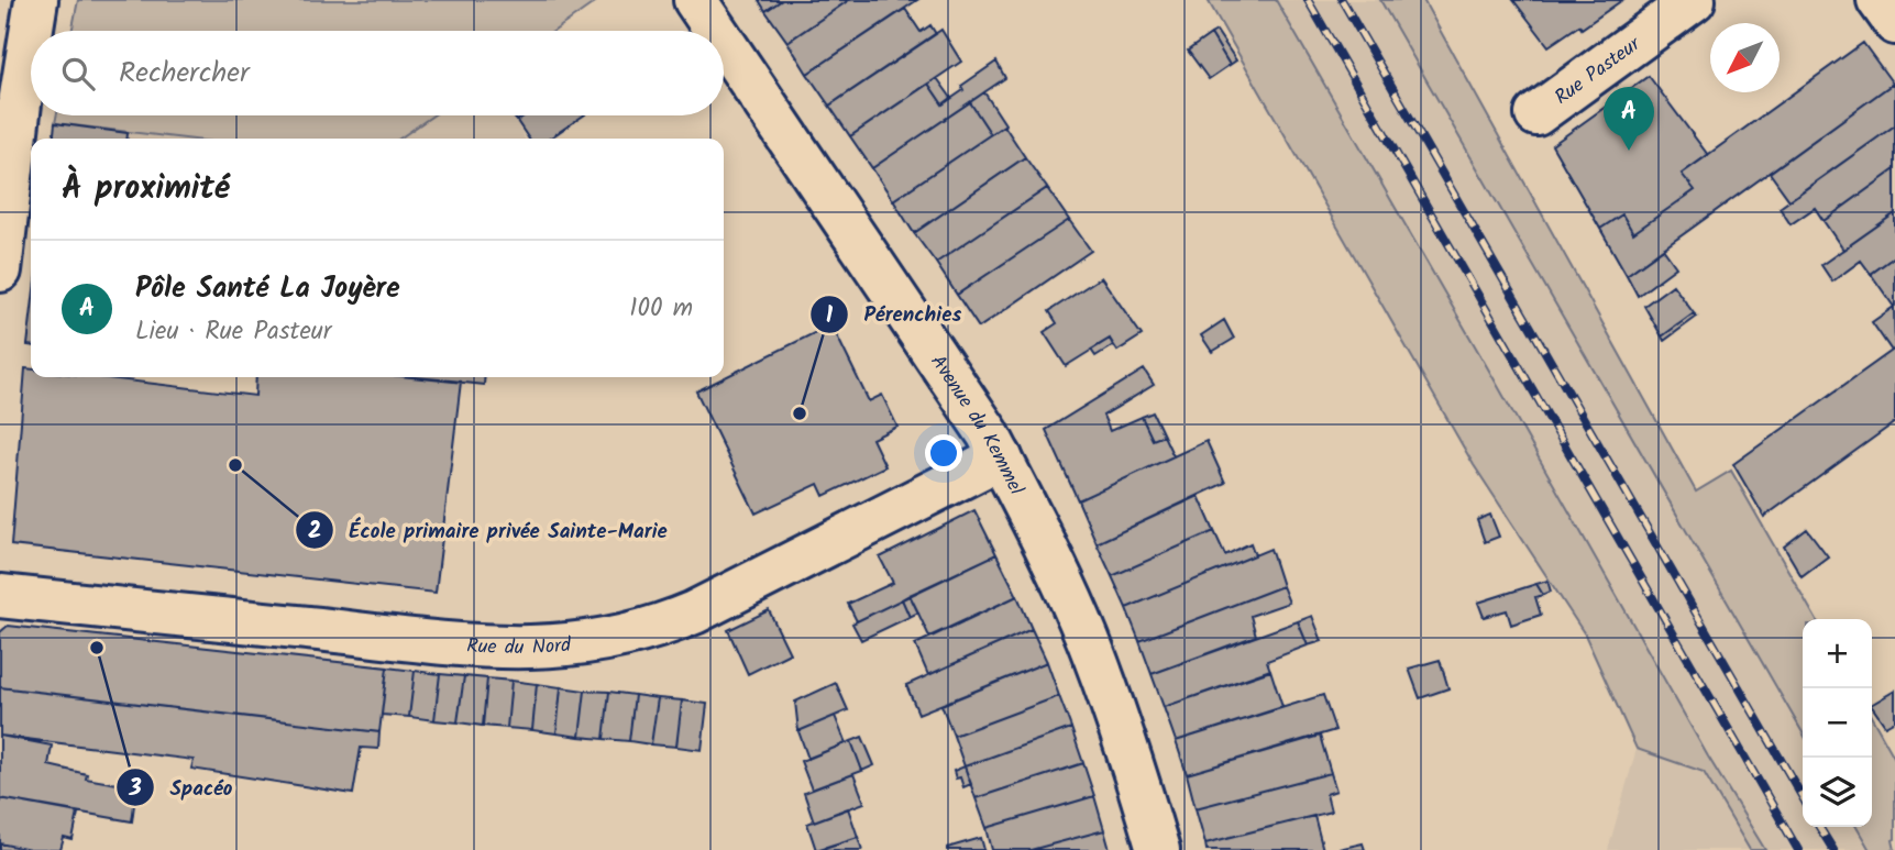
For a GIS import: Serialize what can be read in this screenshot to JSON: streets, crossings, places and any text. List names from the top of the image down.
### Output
{
  "streets": {
    "street": ["Rue Pasteur", "Avenue du Kemmel", "Rue du Nord"]
  },
  "crossings": [
    ["Avenue du Kemmel", "Rue du Nord"]
  ],
  "places": ["Pérenchies", "École primaire privée Sainte-Marie", "Spacéo"],
  "north": "bottom left",
  "page": {
    "search": "Rechercher",
    "pins": "A",
    "heading": "À proximité",
    "list": [
      {
        "mark": "A",
        "name": "Pôle Santé La Joyère",
        "note": "Lieu · Rue Pasteur",
        "value": "100 m"
      }
    ],
    "map_buttons": ["+", "−"]
  }
}
